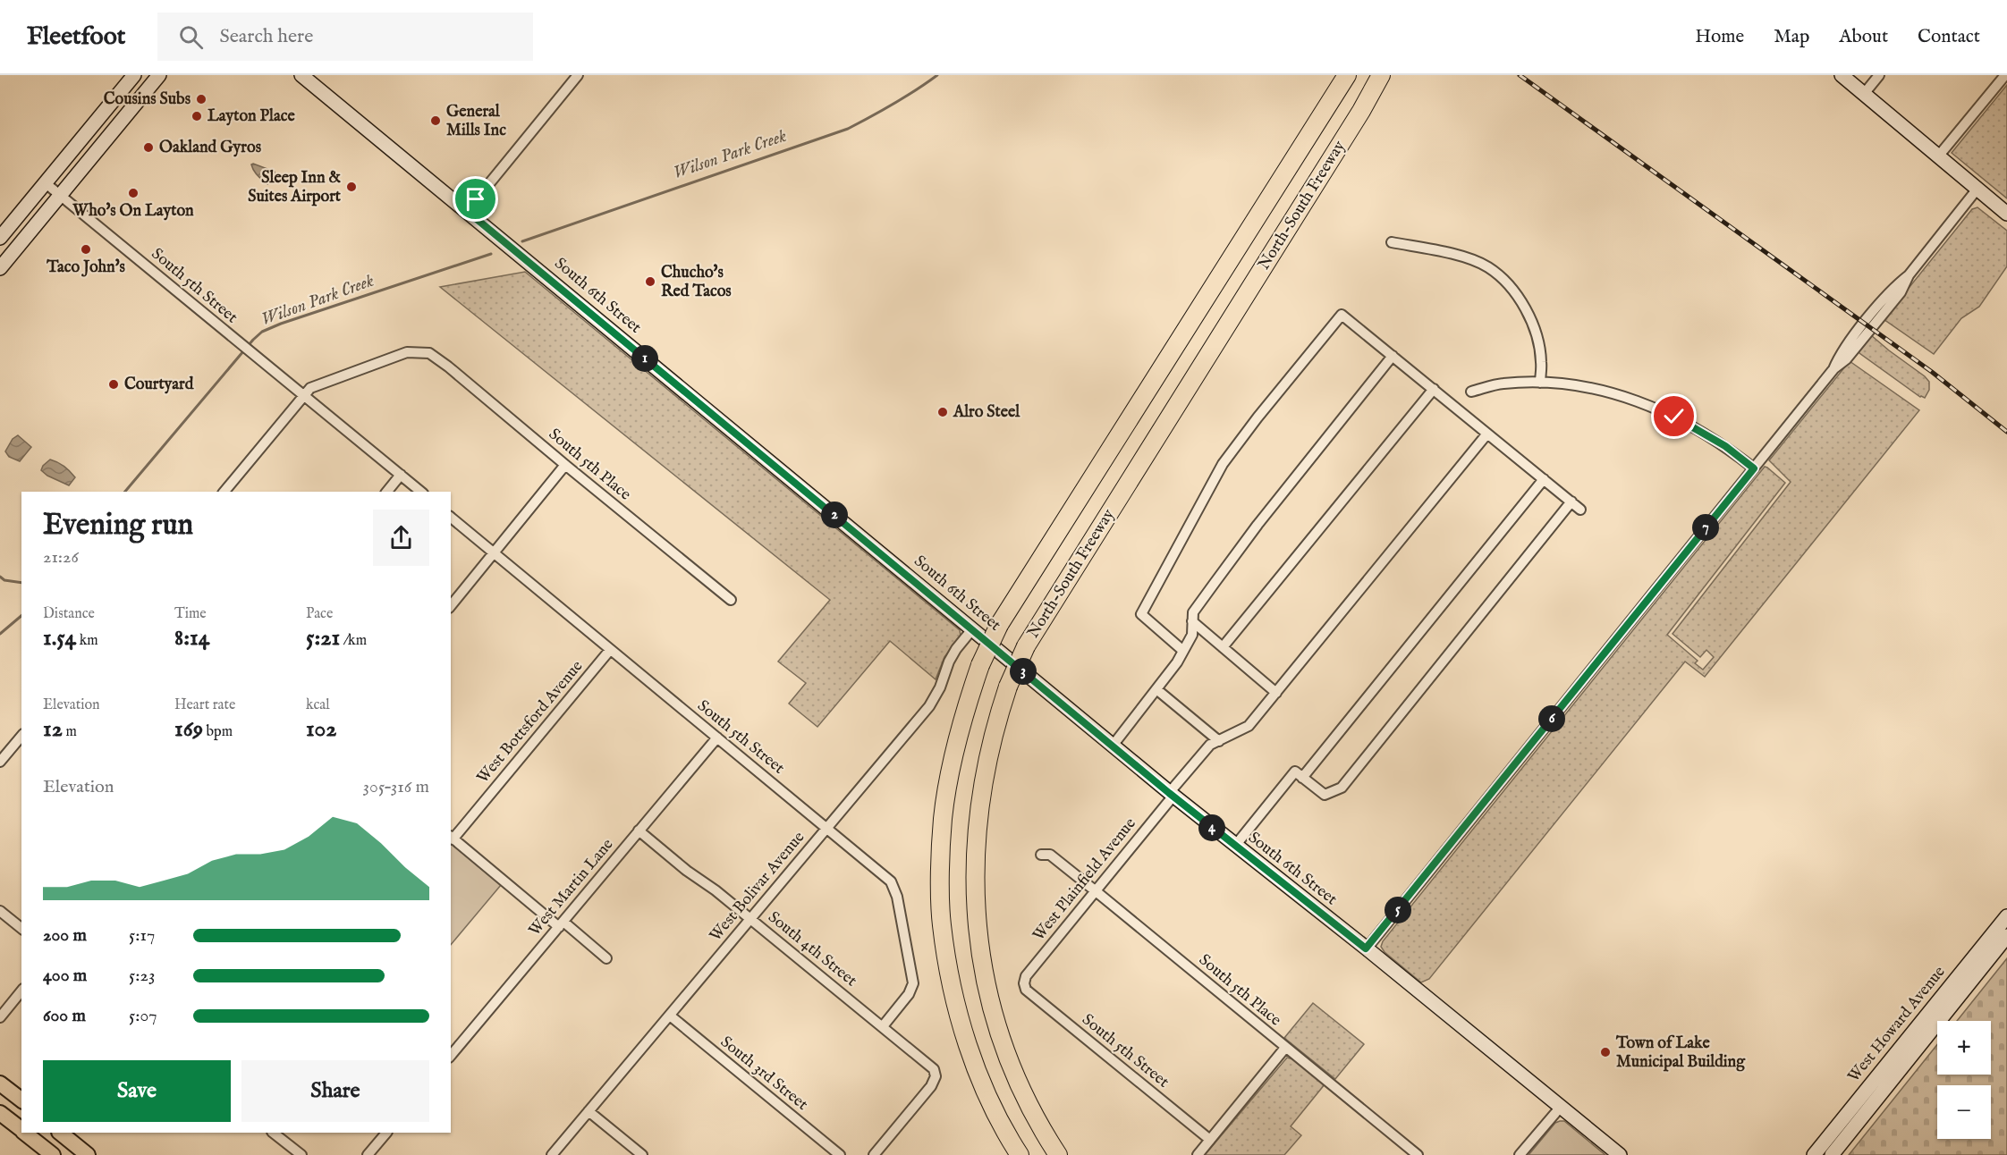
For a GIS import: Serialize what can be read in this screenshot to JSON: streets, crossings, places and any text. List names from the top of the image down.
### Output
{
  "streets": {
    "highway": ["North-South Freeway"],
    "street": [
      "South 5th Street",
      "South 6th Street",
      "South 5th Place",
      "West Bottsford Avenue",
      "West Plainfield Avenue",
      "West Bolivar Avenue",
      "West Martin Lane",
      "South 4th Street",
      "West Howard Avenue",
      "South 3rd Street"
    ]
  },
  "crossings": [
    ["South 5th Street", "South 5th Place"],
    ["South 5th Street", "West Bottsford Avenue"],
    ["South 5th Street", "West Plainfield Avenue"],
    ["South 5th Street", "West Bolivar Avenue"],
    ["South 5th Street", "West Martin Lane"],
    ["South 5th Street", "South 4th Street"],
    ["South 6th Street", "West Plainfield Avenue"],
    ["South 6th Street", "West Bolivar Avenue"],
    ["South 5th Place", "West Plainfield Avenue"],
    ["West Bolivar Avenue", "South 4th Street"],
    ["West Bolivar Avenue", "South 3rd Street"],
    ["West Martin Lane", "South 4th Street"]
  ],
  "water": ["Wilson Park Creek"],
  "places": [
    "Cousins Subs",
    "Layton Place",
    "General Mills Inc",
    "Oakland Gyros",
    "Sleep Inn & Suites Airport",
    "Who's On Layton",
    "Taco John's",
    "Chucho's Red Tacos",
    "Courtyard",
    "Alro Steel",
    "Town of Lake Municipal Building"
  ],
  "page": {
    "header": "Fleetfoot",
    "search": "Search here",
    "nav": [
      "Home",
      "Map",
      "About",
      "Contact"
    ],
    "pins": [
      "1",
      "2",
      "7",
      "3",
      "6",
      "4",
      "5"
    ],
    "heading": ["Evening run", "21:26"],
    "stats": [
      ["Distance", "1.54 km"],
      ["Time", "8:14"],
      ["Pace", "5:21 /km"],
      ["Elevation", "12 m"],
      ["Heart rate", "169 bpm"],
      ["kcal", "102"]
    ],
    "chart": ["Elevation", "305–316 m"],
    "list": [
      {
        "name": "200 m",
        "note": "5:17"
      },
      {
        "name": "400 m",
        "note": "5:23"
      },
      {
        "name": "600 m",
        "note": "5:07"
      }
    ],
    "map_buttons": ["+", "−"],
    "buttons": ["Save", "Share"]
  }
}
